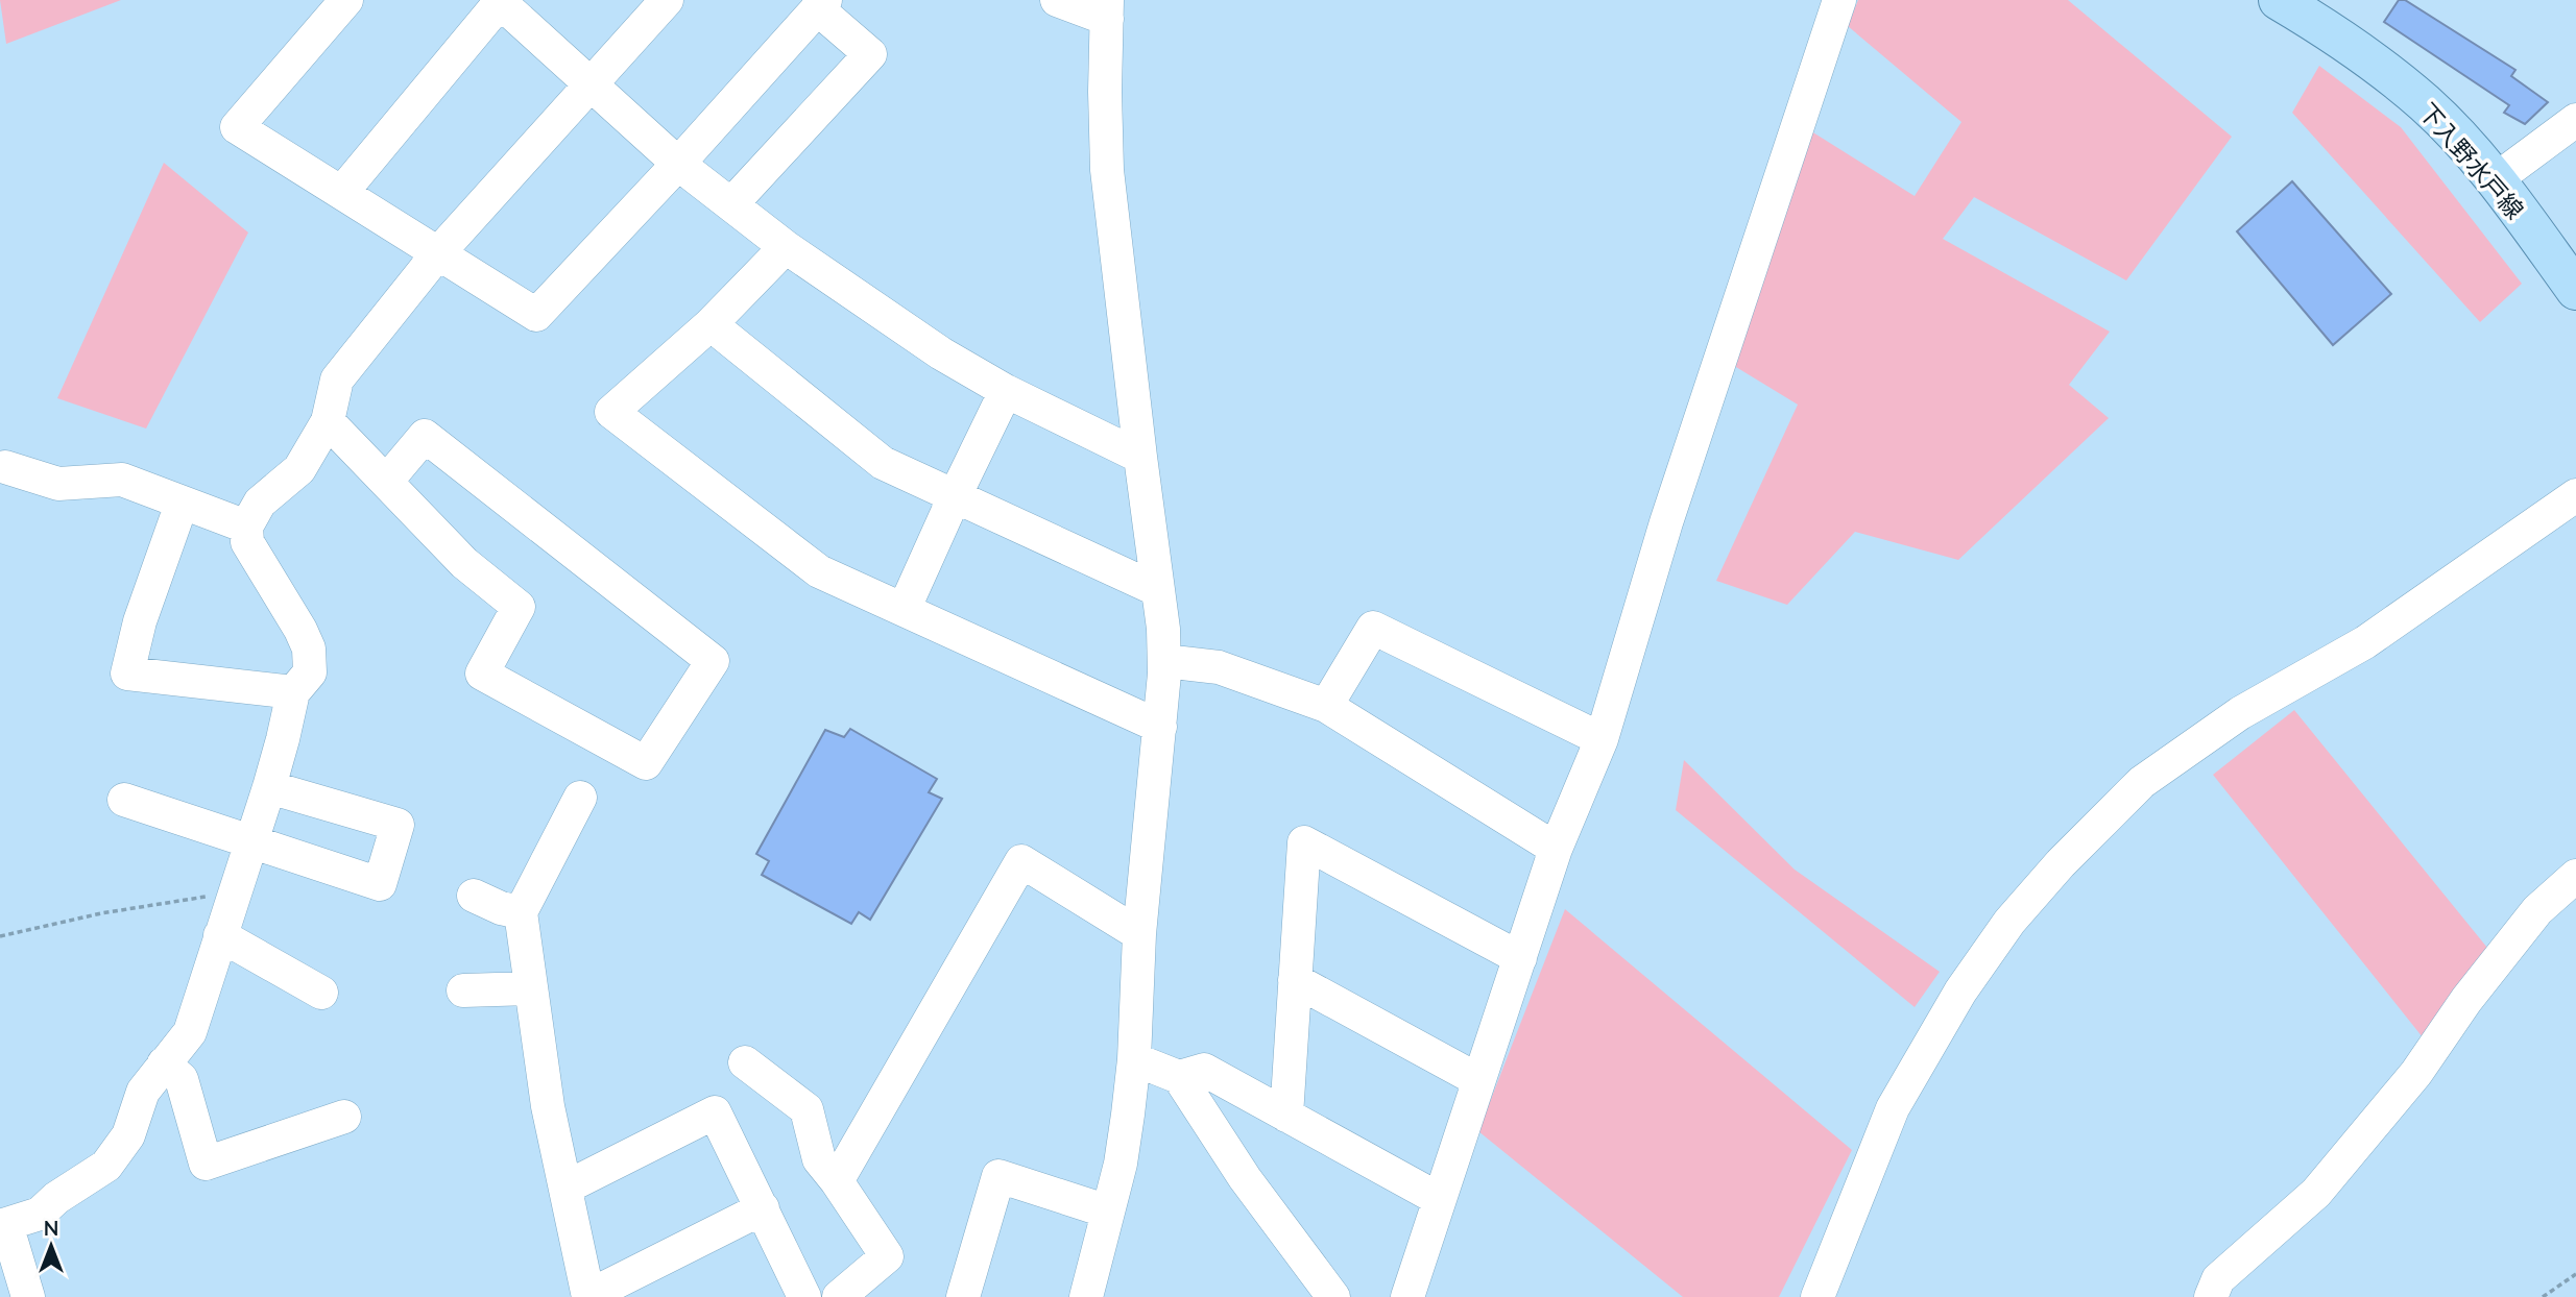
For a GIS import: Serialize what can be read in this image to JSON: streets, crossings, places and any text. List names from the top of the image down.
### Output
{
  "streets": {
    "main road": ["下入野水戸線"]
  },
  "north": "top"
}
